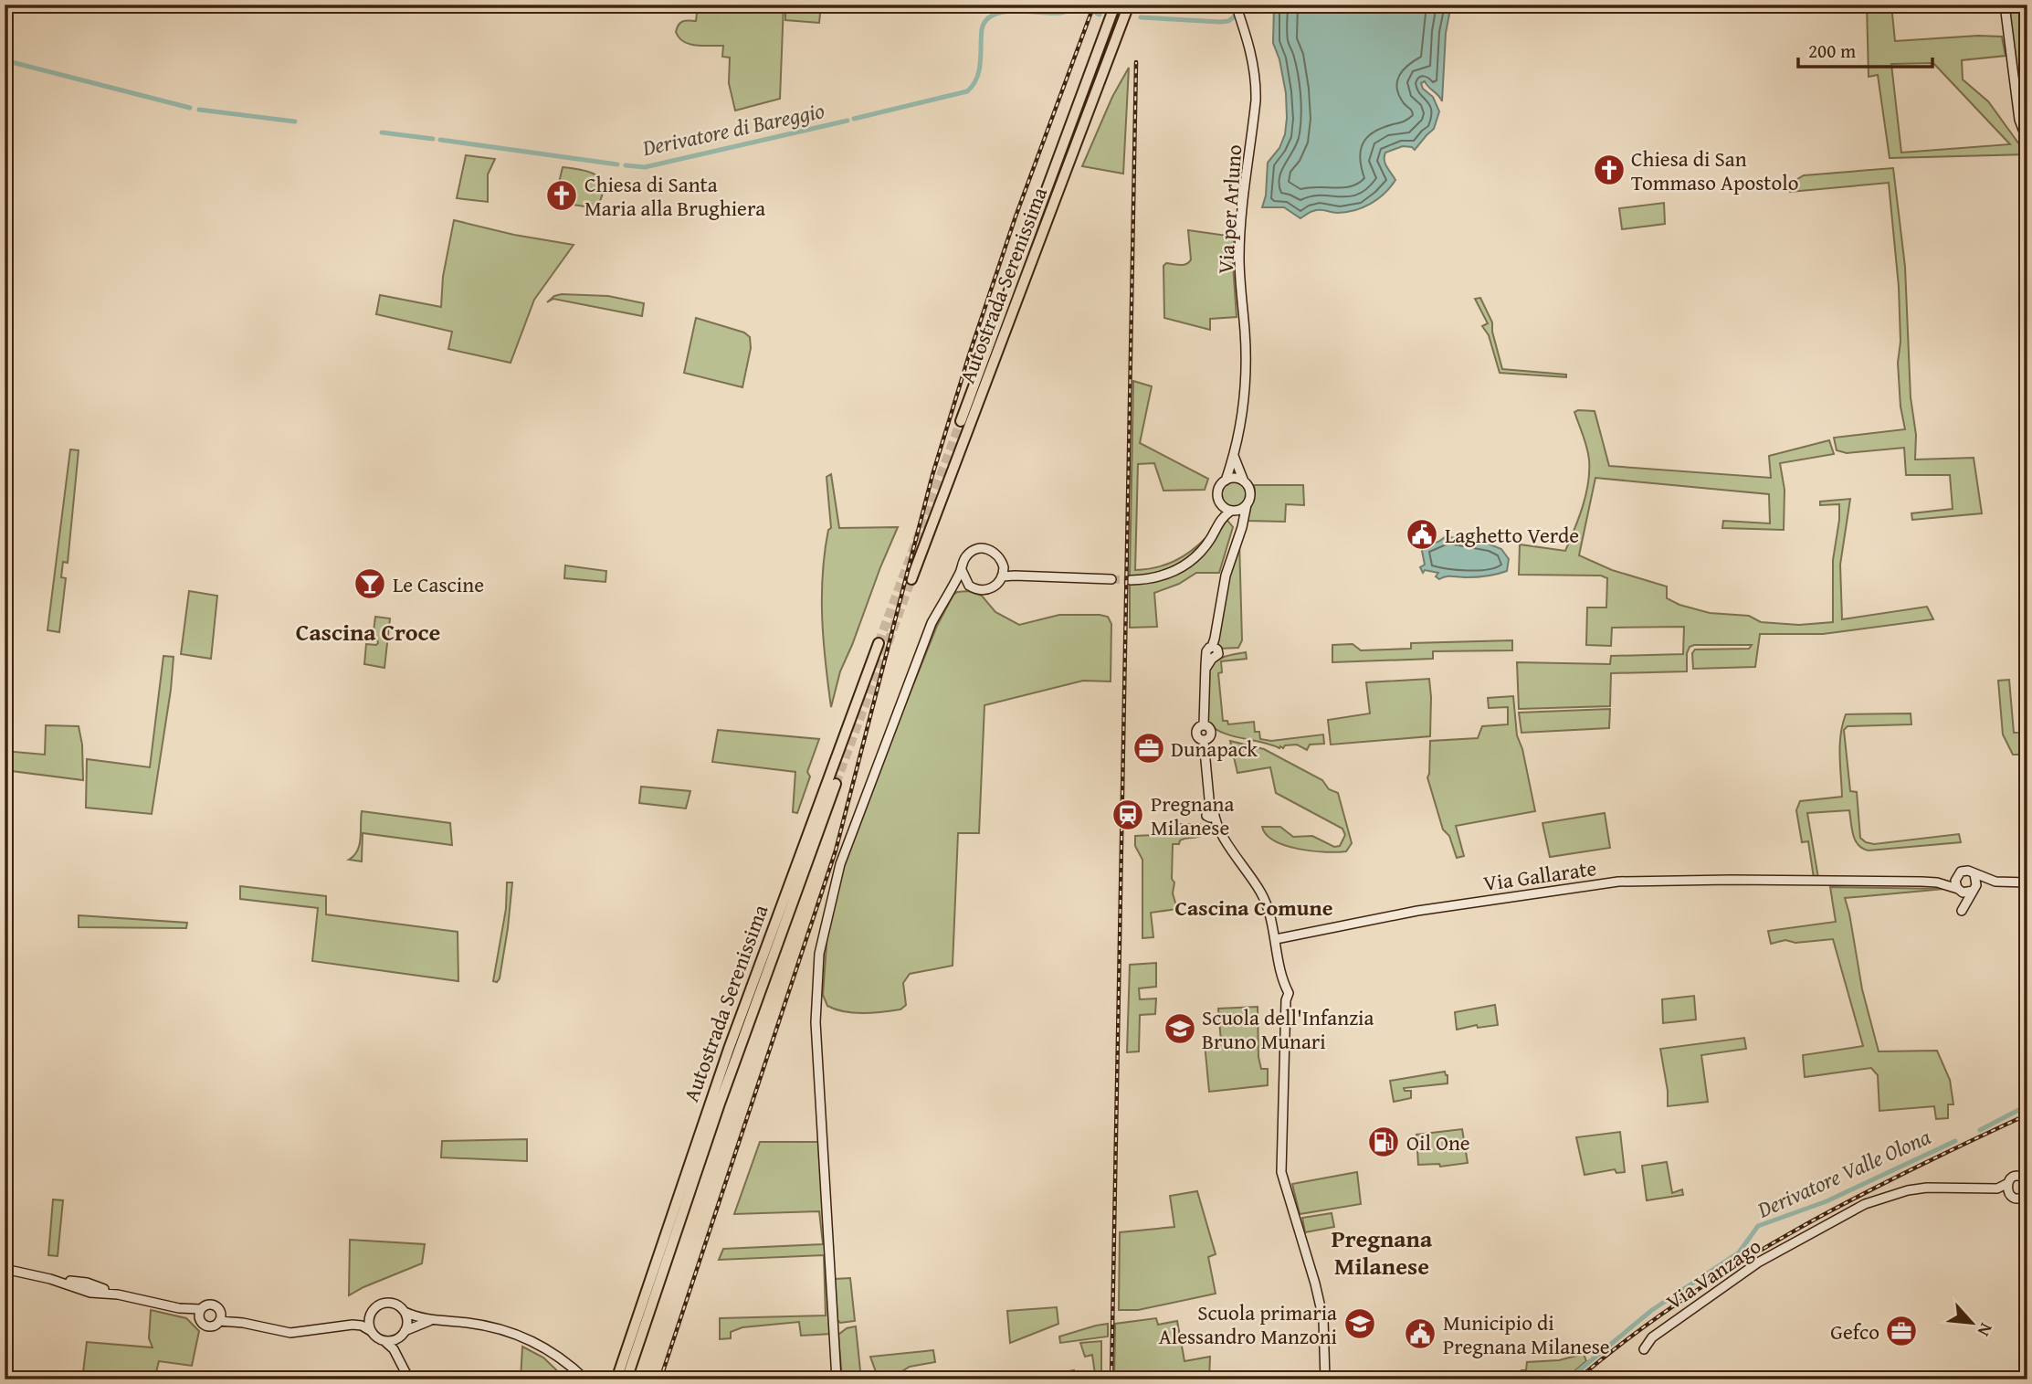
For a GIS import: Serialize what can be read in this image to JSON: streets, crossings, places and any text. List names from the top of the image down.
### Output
{
  "streets": {
    "highway": ["Autostrada Serenissima"],
    "street": ["Via per Arluno", "Via Gallarate", "Via Vanzago"]
  },
  "districts": ["Cascina Croce", "Cascina Comune", "Pregnana Milanese"],
  "water": ["Derivatore di Bareggio", "Derivatore Valle Olona"],
  "places": {
    "church": ["Chiesa di San Tommaso Apostolo", "Chiesa di Santa Maria alla Brughiera"],
    "public building": ["Laghetto Verde", "Municipio di Pregnana Milanese"],
    "bar": ["Le Cascine"],
    "office": ["Dunapack", "Gefco"],
    "station": ["Pregnana Milanese"],
    "school or university": ["Scuola dell'Infanzia Bruno Munari", "Scuola primaria Alessandro Manzoni"],
    "fuel station": ["Oil One"]
  },
  "scale_bar": "200 m",
  "north": "bottom right"
}
